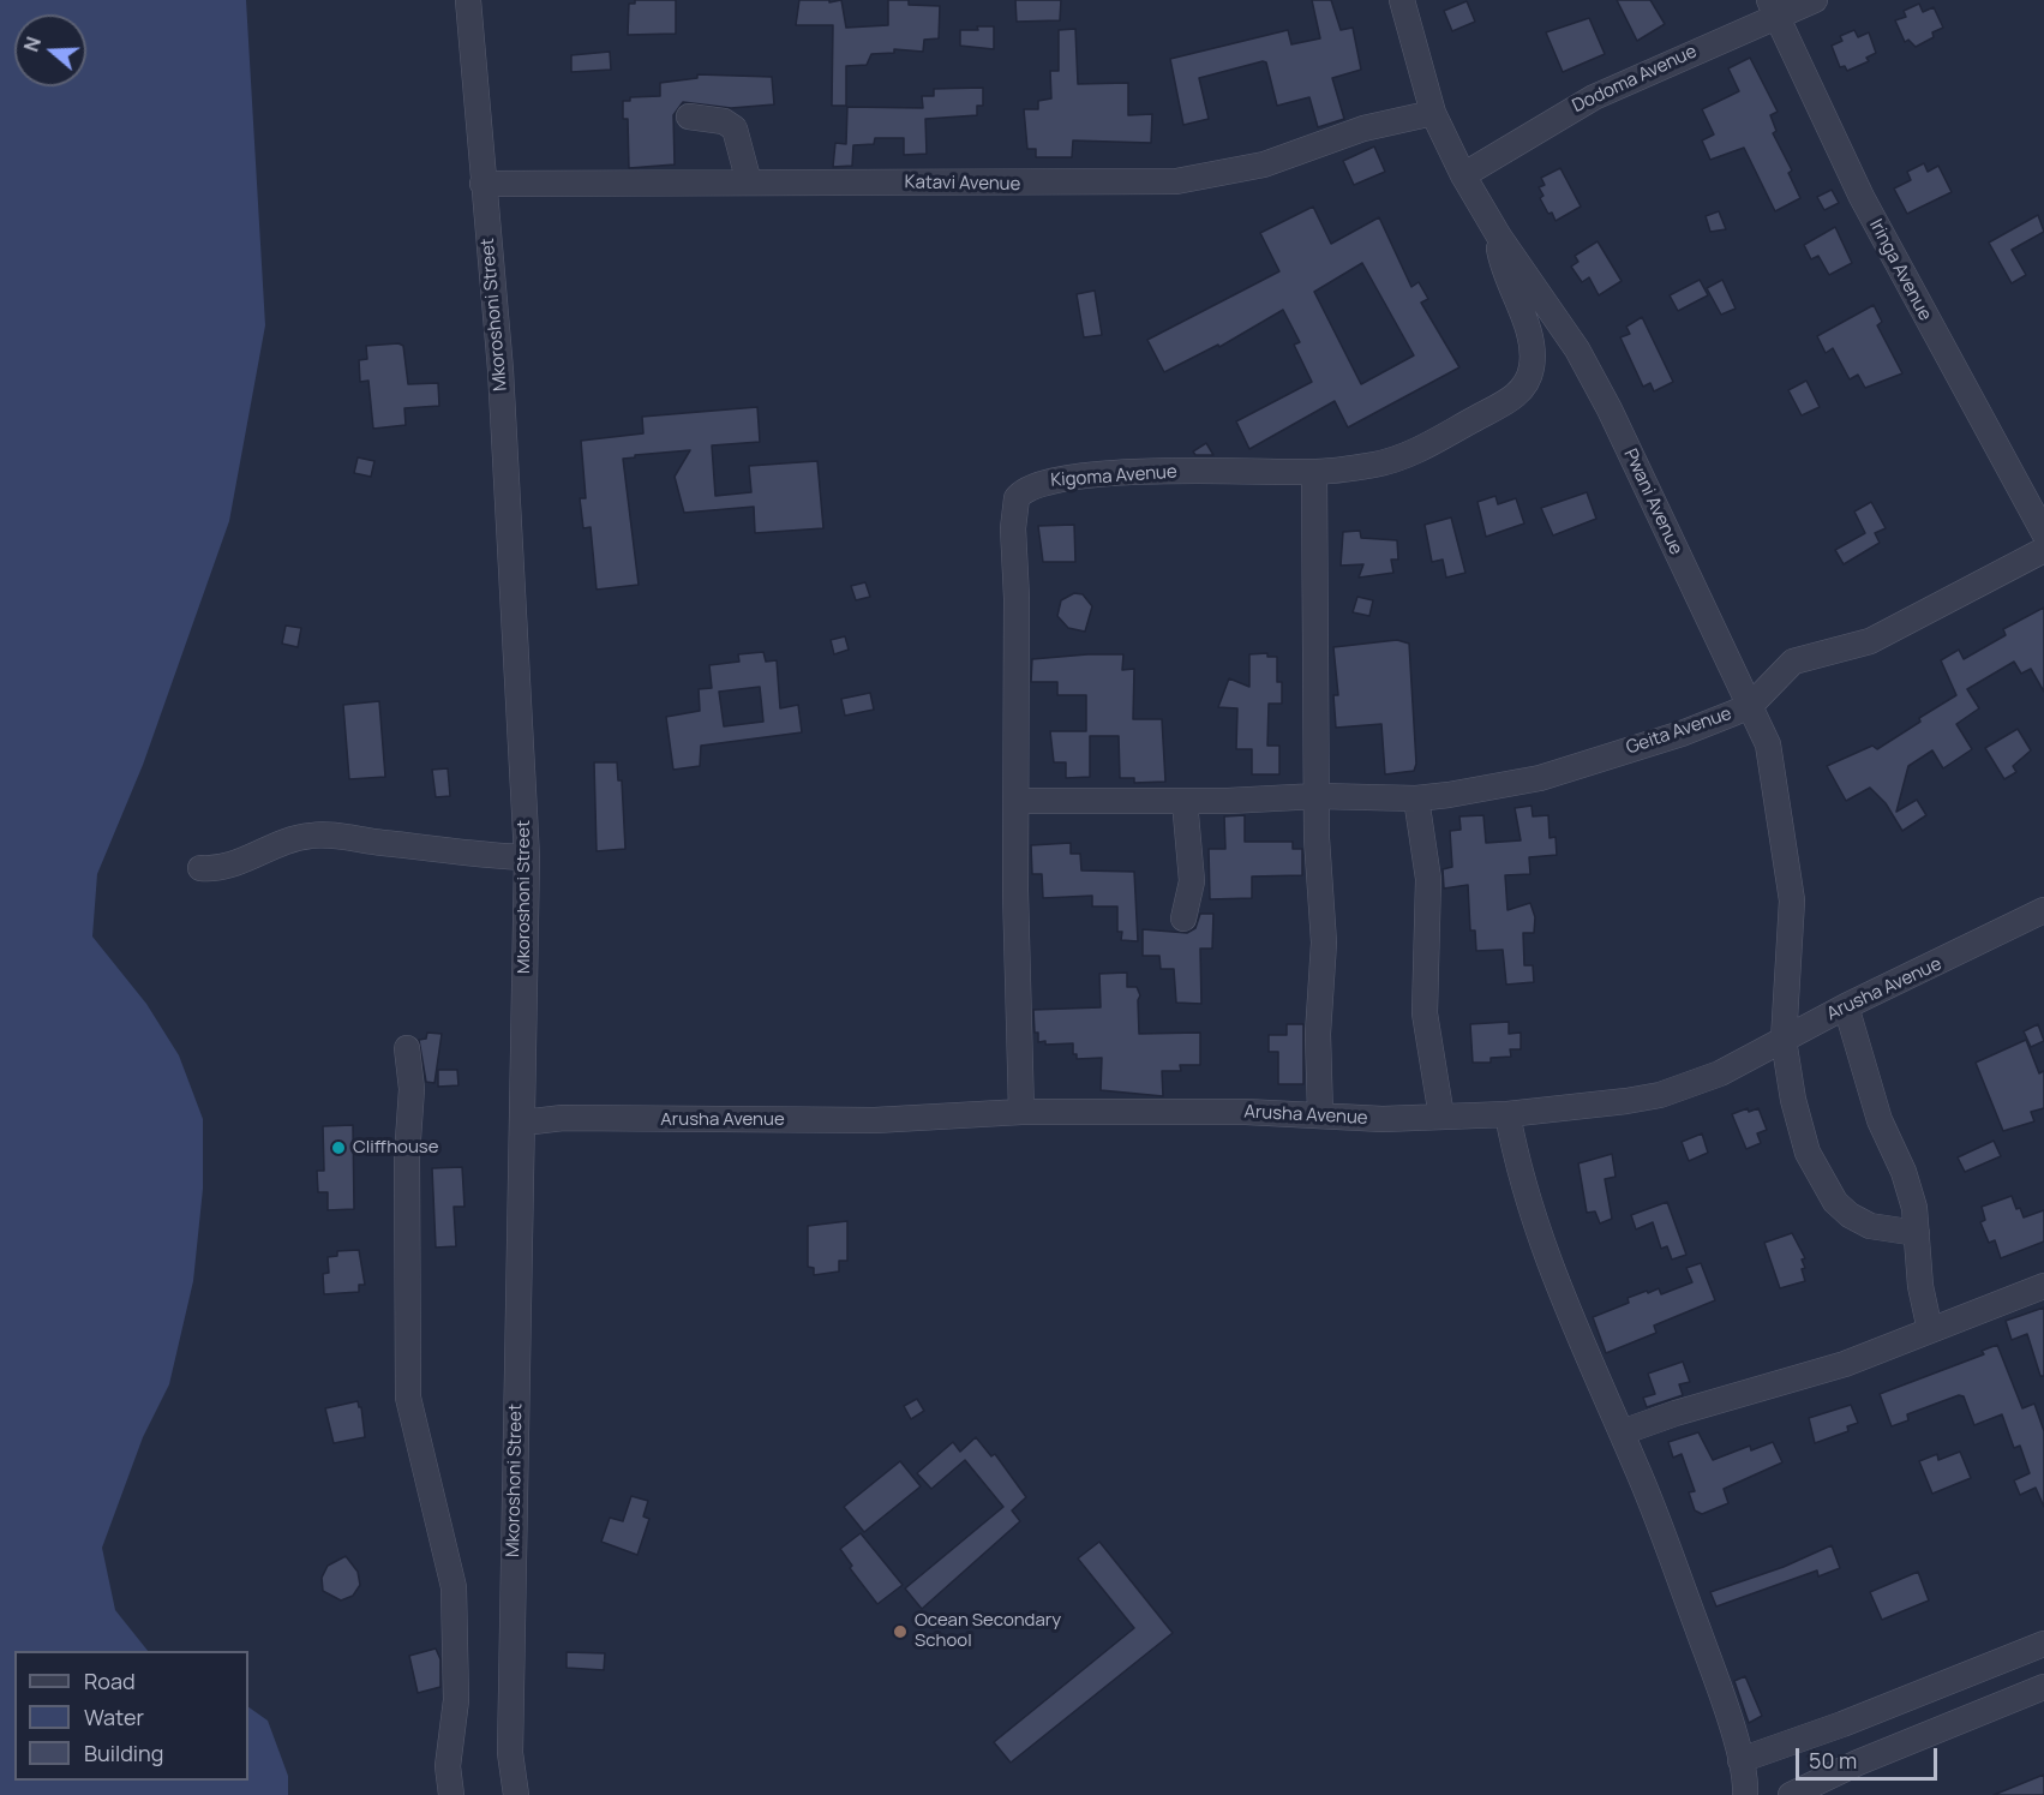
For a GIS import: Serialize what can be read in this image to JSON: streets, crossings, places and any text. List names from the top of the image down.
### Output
{
  "streets": {
    "street": [
      "Dodoma Avenue",
      "Katavi Avenue",
      "Iringa Avenue",
      "Mkoroshoni Street",
      "Kigoma Avenue",
      "Pwani Avenue",
      "Geita Avenue",
      "Arusha Avenue"
    ]
  },
  "crossings": [
    ["Dodoma Avenue", "Iringa Avenue"],
    ["Dodoma Avenue", "Pwani Avenue"],
    ["Katavi Avenue", "Mkoroshoni Street"],
    ["Katavi Avenue", "Pwani Avenue"],
    ["Mkoroshoni Street", "Arusha Avenue"],
    ["Kigoma Avenue", "Pwani Avenue"],
    ["Kigoma Avenue", "Geita Avenue"],
    ["Kigoma Avenue", "Arusha Avenue"],
    ["Pwani Avenue", "Geita Avenue"],
    ["Pwani Avenue", "Arusha Avenue"]
  ],
  "places": ["Cliffhouse", "Ocean Secondary School"],
  "legend": ["Road", "Water", "Building"],
  "scale_bar": "50 m",
  "north": "left"
}
